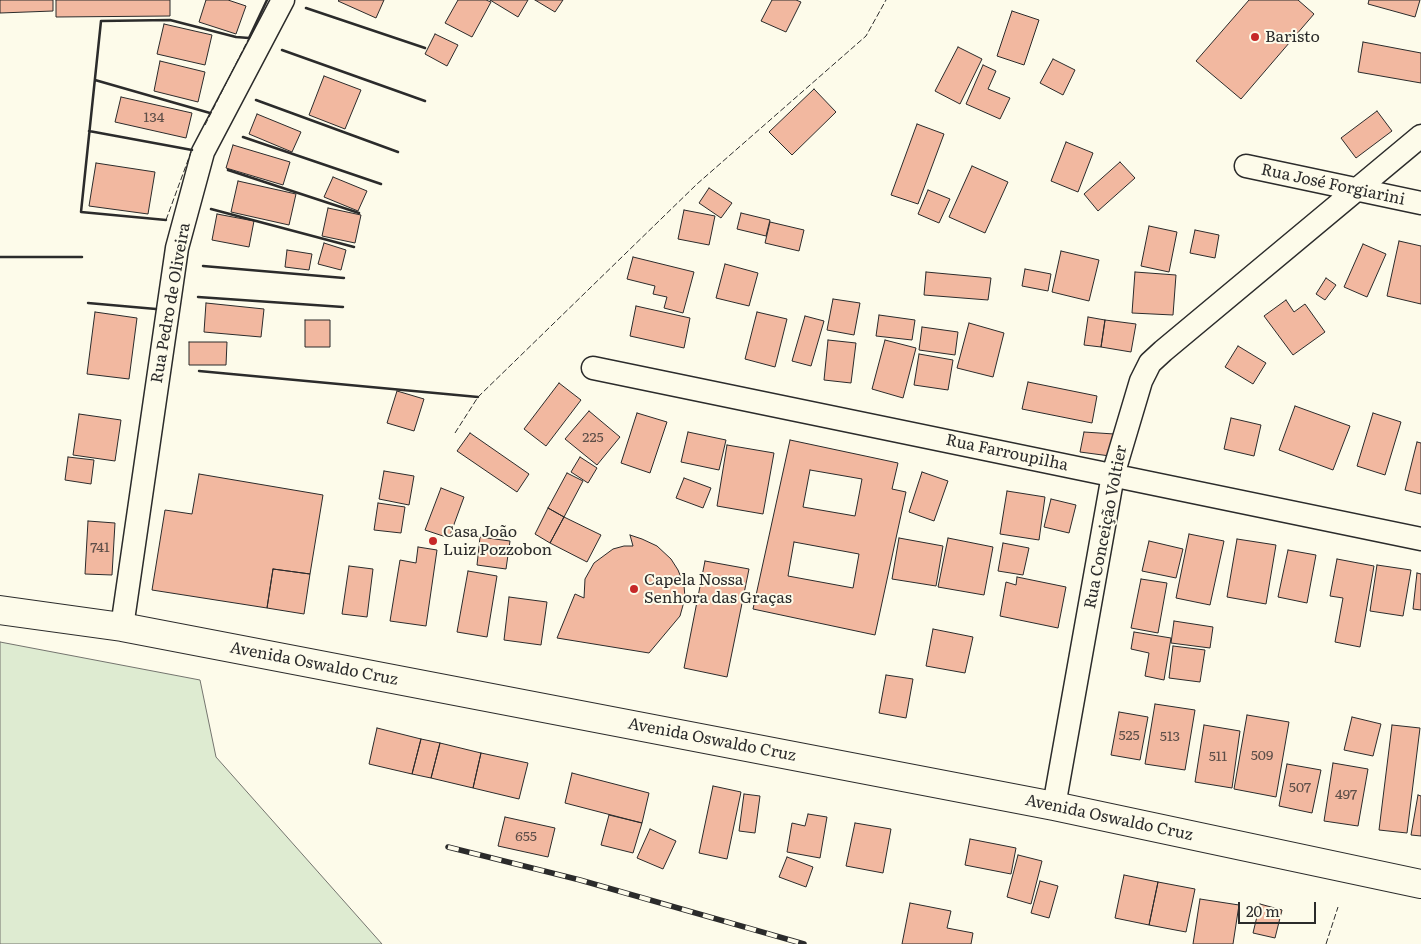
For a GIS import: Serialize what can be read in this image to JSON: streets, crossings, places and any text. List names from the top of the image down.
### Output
{
  "streets": {
    "street": [
      "Rua José Forgiarini",
      "Rua Pedro de Oliveira",
      "Rua Farroupilha",
      "Rua Conceição Voltier",
      "Avenida Oswaldo Cruz"
    ]
  },
  "crossings": [
    ["Rua José Forgiarini", "Rua Conceição Voltier"],
    ["Rua Pedro de Oliveira", "Avenida Oswaldo Cruz"],
    ["Rua Farroupilha", "Rua Conceição Voltier"],
    ["Rua Conceição Voltier", "Avenida Oswaldo Cruz"]
  ],
  "places": ["Baristo", "Casa João Luiz Pozzobon", "Capela Nossa Senhora das Graças"],
  "house_numbers": [
    "134",
    "225",
    "741",
    "525",
    "513",
    "509",
    "511",
    "507",
    "497",
    "655"
  ],
  "scale_bar": "20 m"
}
